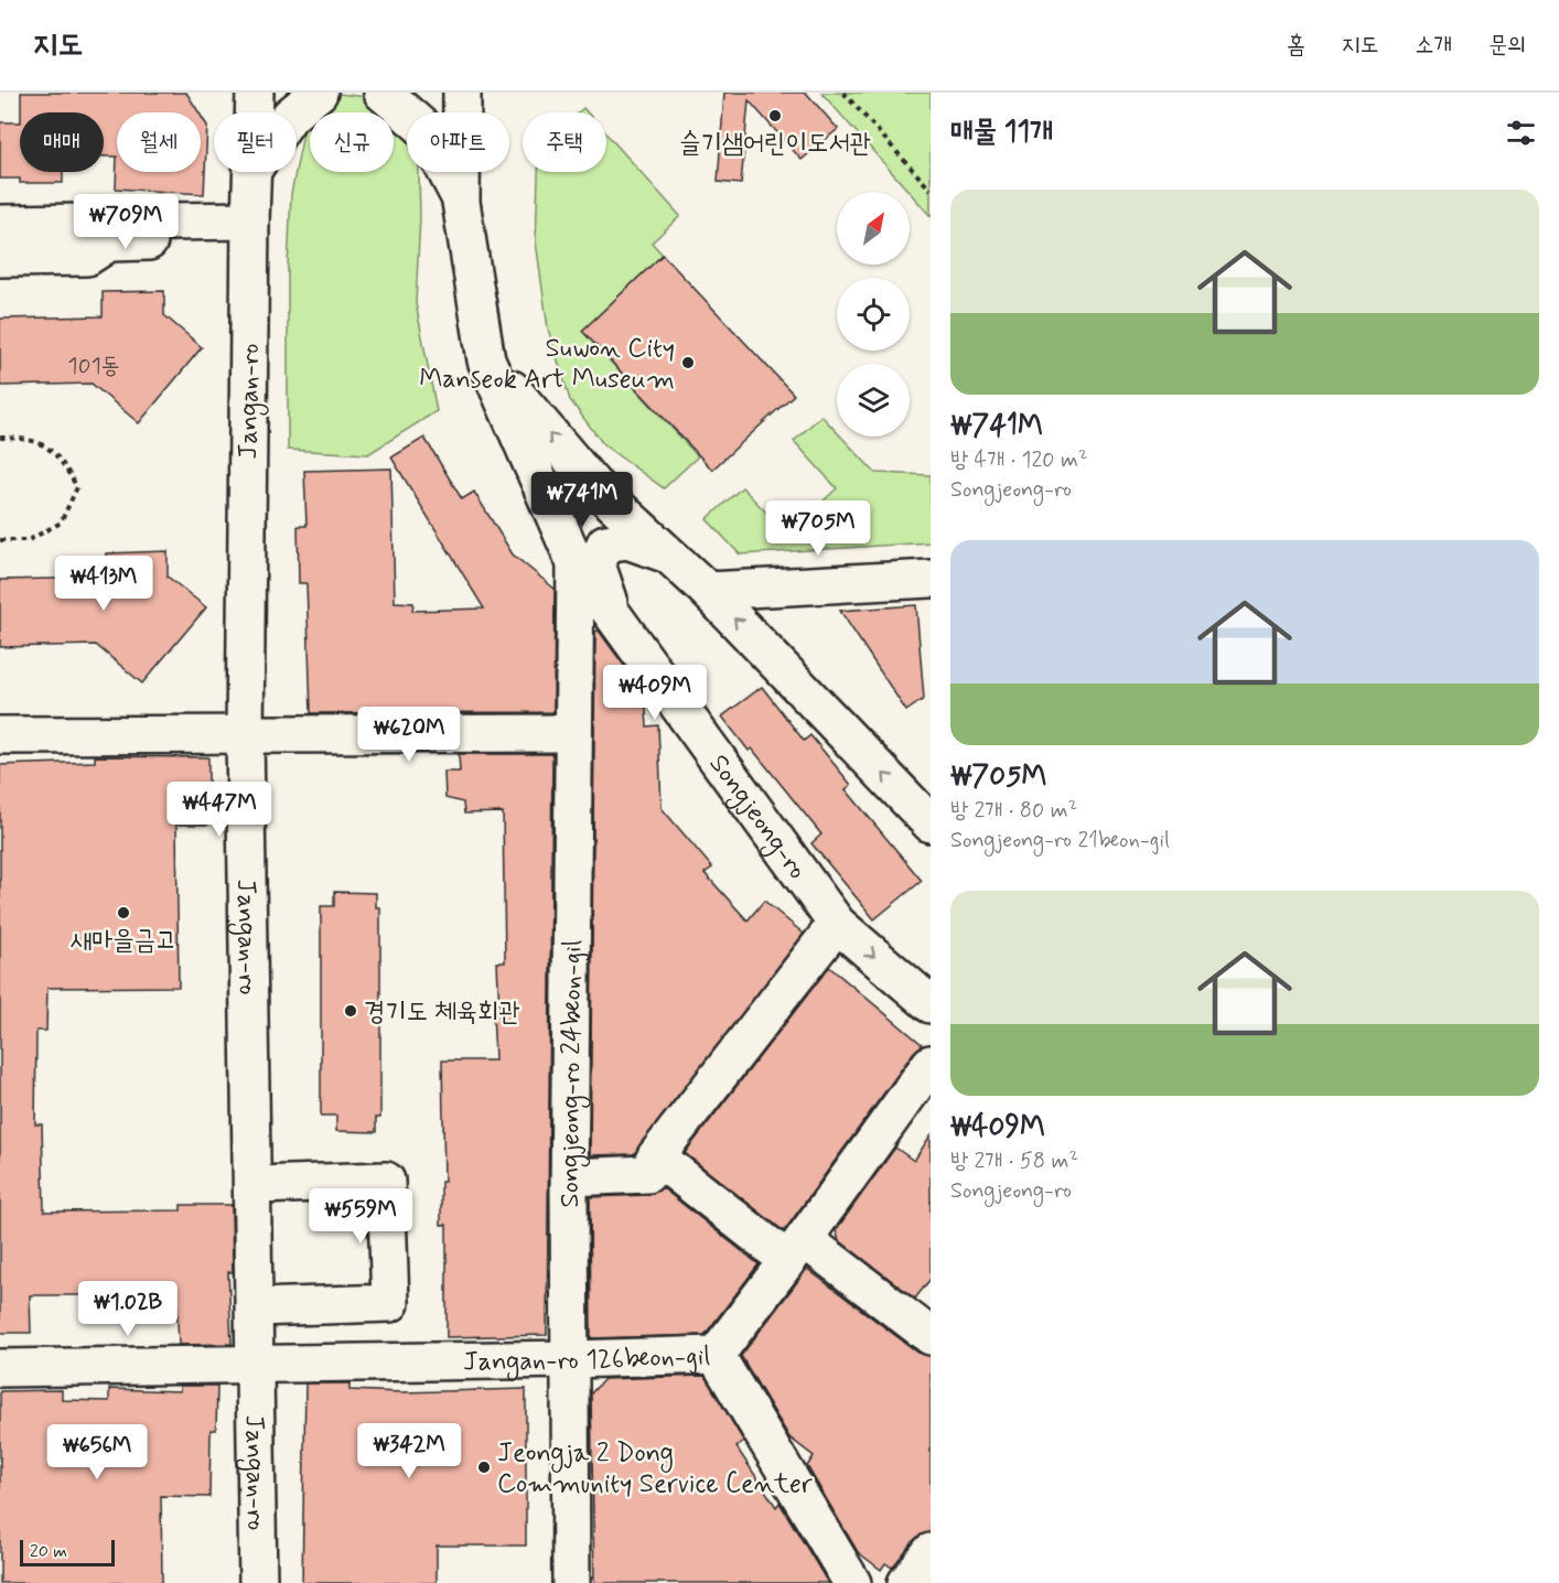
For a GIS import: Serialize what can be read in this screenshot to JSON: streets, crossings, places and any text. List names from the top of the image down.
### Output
{
  "streets": {
    "street": [
      "Jangan-ro",
      "Songjeong-ro",
      "Songjeong-ro 24beon-gil",
      "Jangan-ro 126beon-gil"
    ]
  },
  "crossings": [
    ["Jangan-ro", "Jangan-ro 126beon-gil"],
    ["Songjeong-ro", "Songjeong-ro 24beon-gil"],
    ["Songjeong-ro 24beon-gil", "Jangan-ro 126beon-gil"]
  ],
  "places": [
    "슬기샘어린이도서관",
    "Suwon City Manseok Art Museum",
    "새마을금고",
    "경기도 체육회관",
    "Jeongja 2 Dong Community Service Center"
  ],
  "house_numbers": ["101동"],
  "scale_bar": "20 m",
  "north": "top right",
  "page": {
    "header": "지도",
    "nav": [
      "홈",
      "지도",
      "소개",
      "문의"
    ],
    "heading": "매물 11개",
    "chip": [
      "매매",
      "월세",
      "필터",
      "신규",
      "아파트",
      "주택"
    ],
    "list": [
      {
        "name": "₩741M",
        "note": "방 4개 · 120 m² · Songjeong-ro"
      },
      {
        "name": "₩705M",
        "note": "방 2개 · 80 m² · Songjeong-ro 21beon-gil"
      },
      {
        "name": "₩409M",
        "note": "방 2개 · 58 m² · Songjeong-ro"
      }
    ],
    "price": [
      "₩709M",
      "₩741M",
      "₩705M",
      "₩413M",
      "₩409M",
      "₩620M",
      "₩447M",
      "₩559M",
      "₩1.02B",
      "₩342M",
      "₩656M"
    ],
    "scale": "20 m"
  }
}
